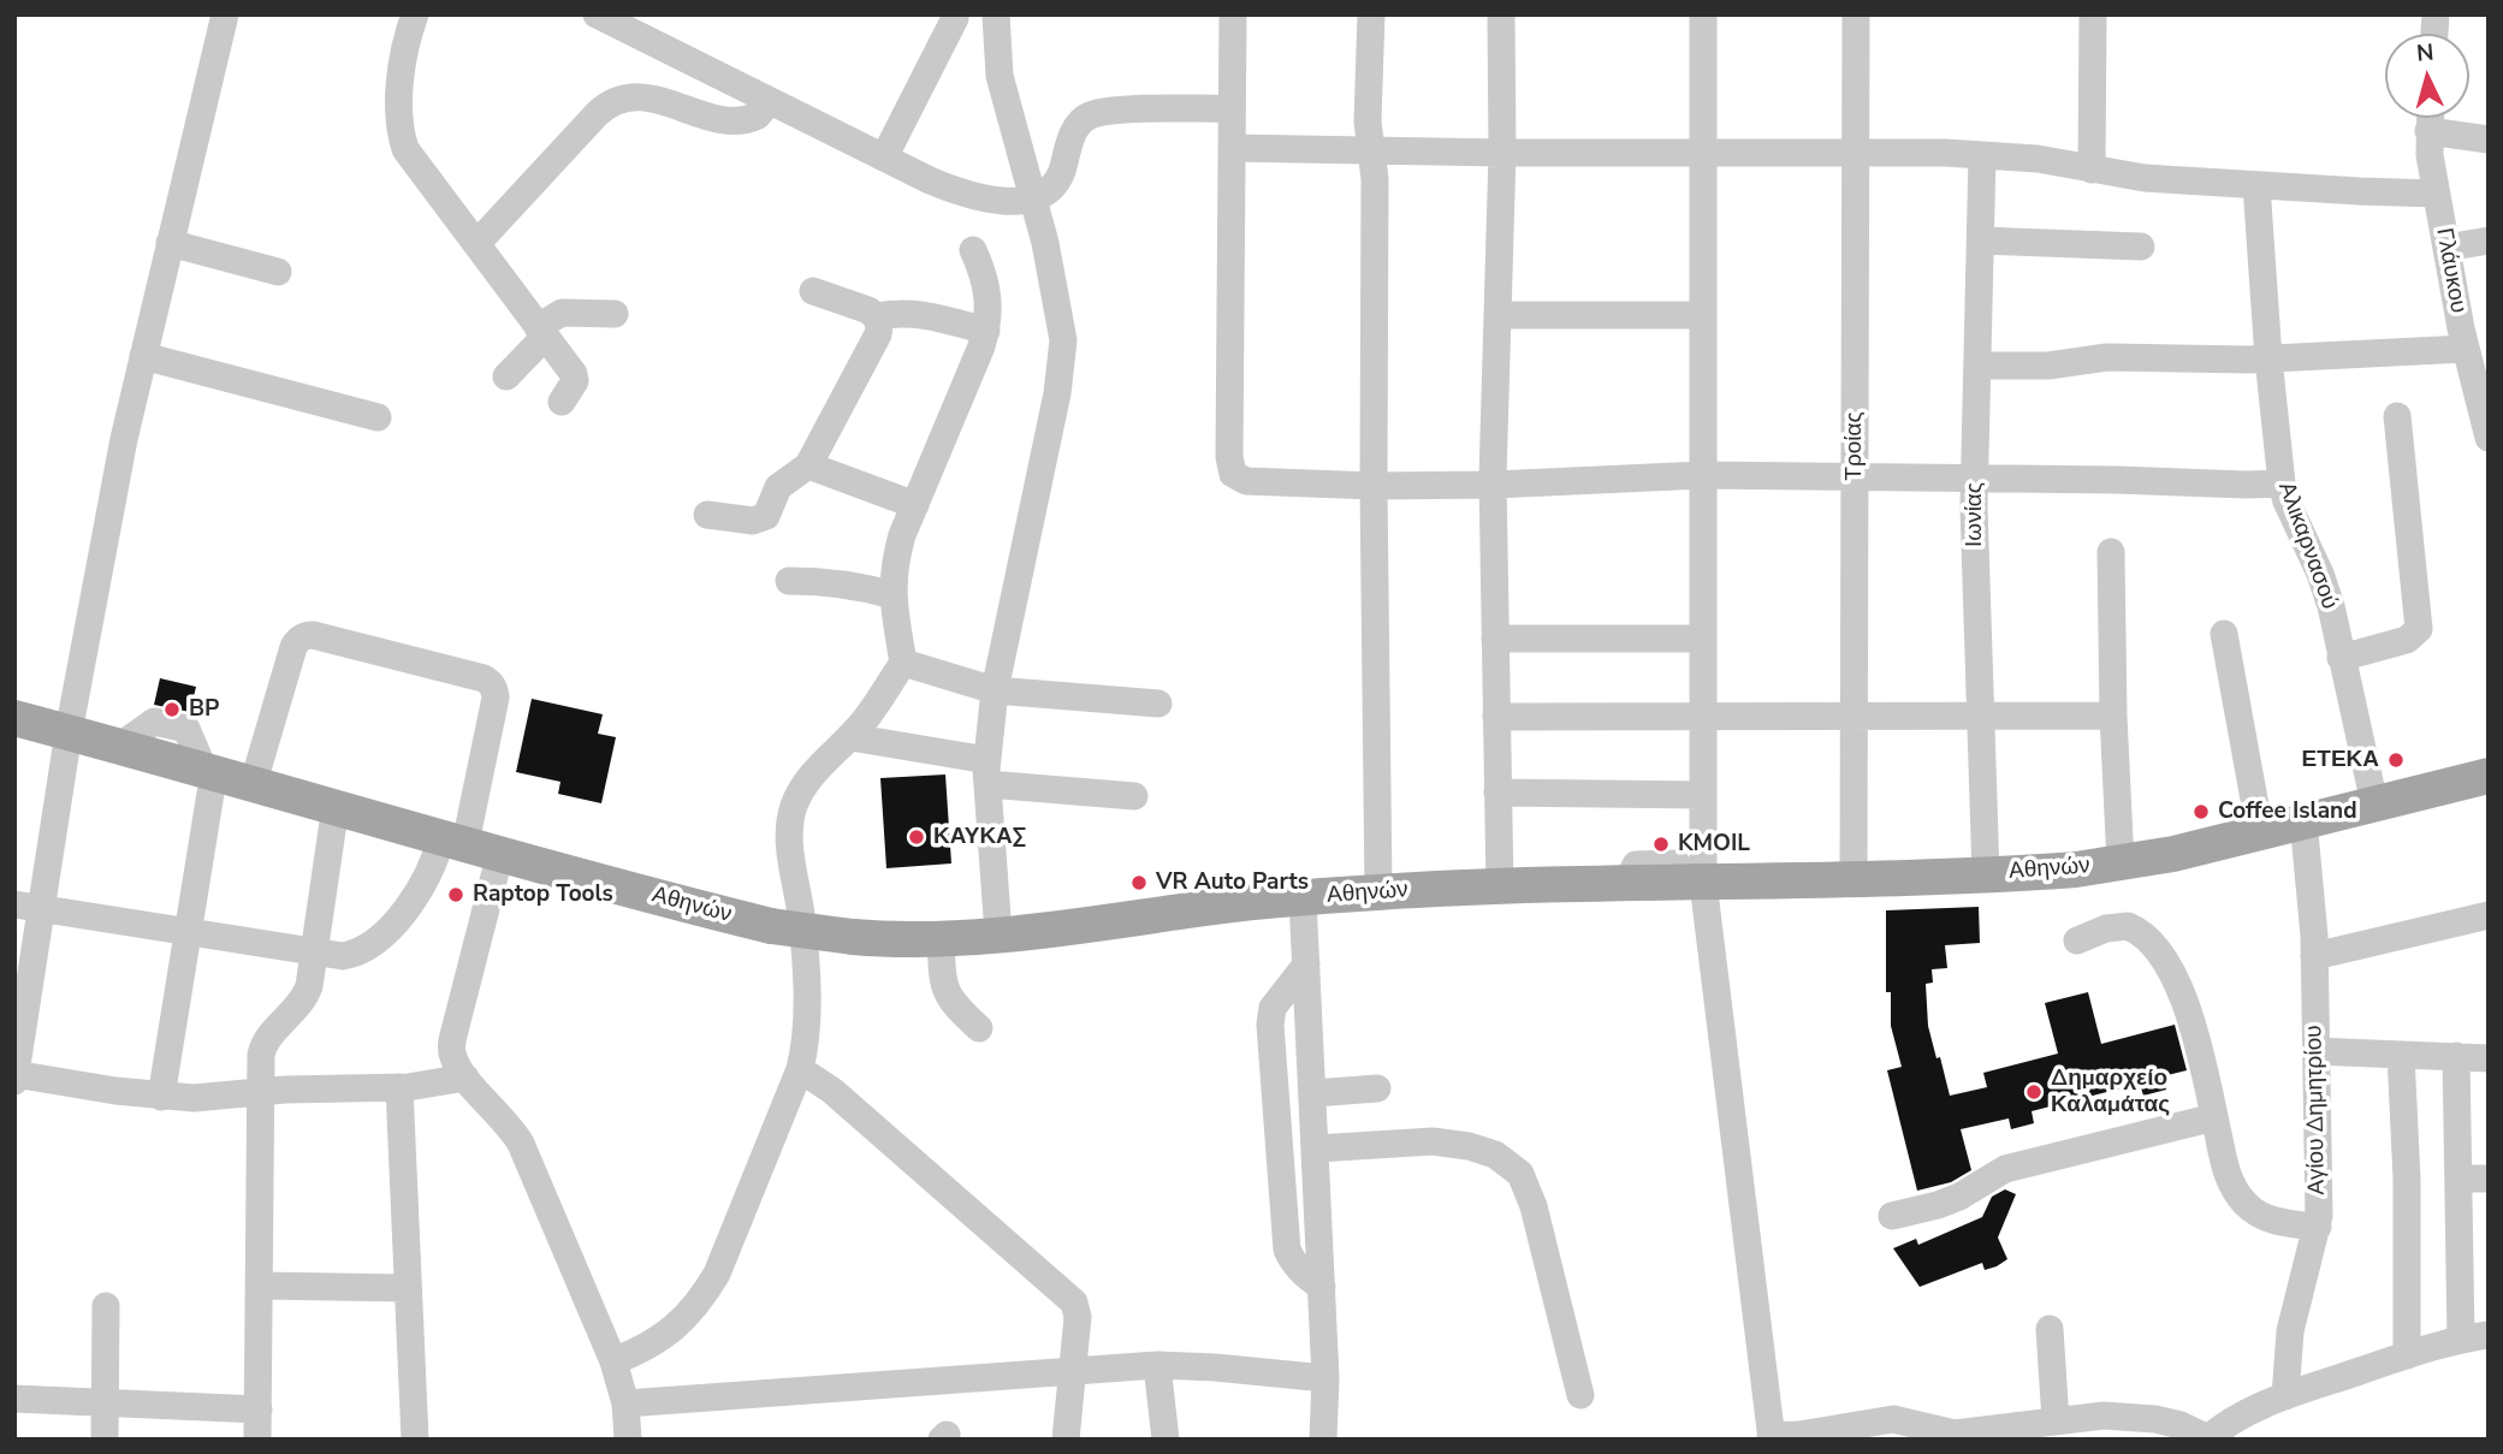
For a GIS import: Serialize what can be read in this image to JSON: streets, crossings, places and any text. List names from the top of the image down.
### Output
{
  "streets": {
    "main road": ["Αθηνών"],
    "street": [
      "Γλάυκου",
      "Τροίας",
      "Ιωνίας",
      "Αλικαρνασού",
      "Αγίου Δημητρίου"
    ]
  },
  "crossings": [
    ["Τροίας", "Αθηνών"],
    ["Ιωνίας", "Αθηνών"],
    ["Αλικαρνασού", "Αθηνών"],
    ["Αθηνών", "Αγίου Δημητρίου"]
  ],
  "places": [
    "BP",
    "ΕΤΕΚΑ",
    "Coffee Island",
    "ΚΑΥΚΑΣ",
    "KMOIL",
    "VR Auto Parts",
    "Raptop Tools",
    "Δημαρχείο Καλαμάτας"
  ],
  "north": "top"
}
